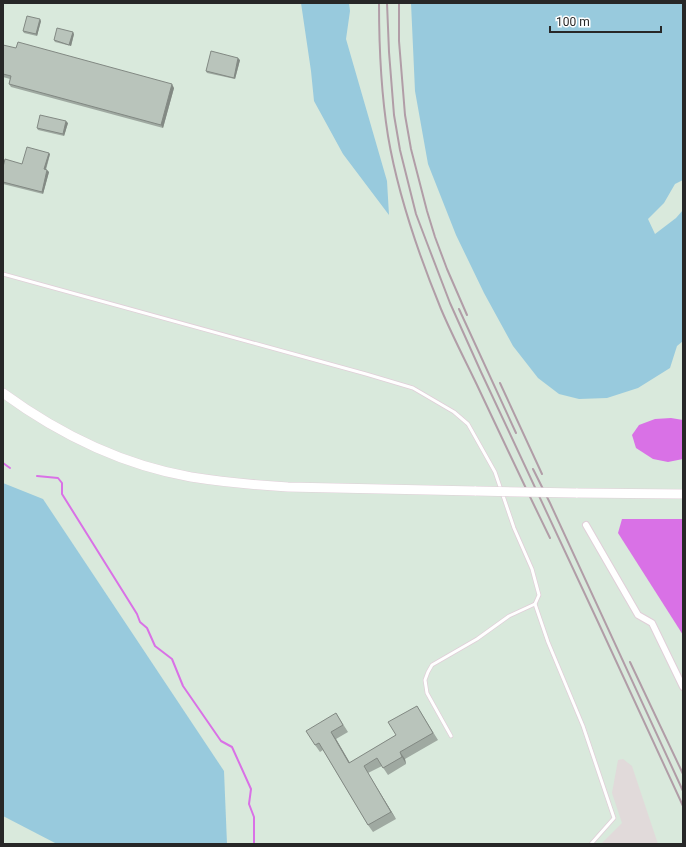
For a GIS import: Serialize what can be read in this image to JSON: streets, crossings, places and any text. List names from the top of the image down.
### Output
{
  "scale_bar": "100 m"
}
